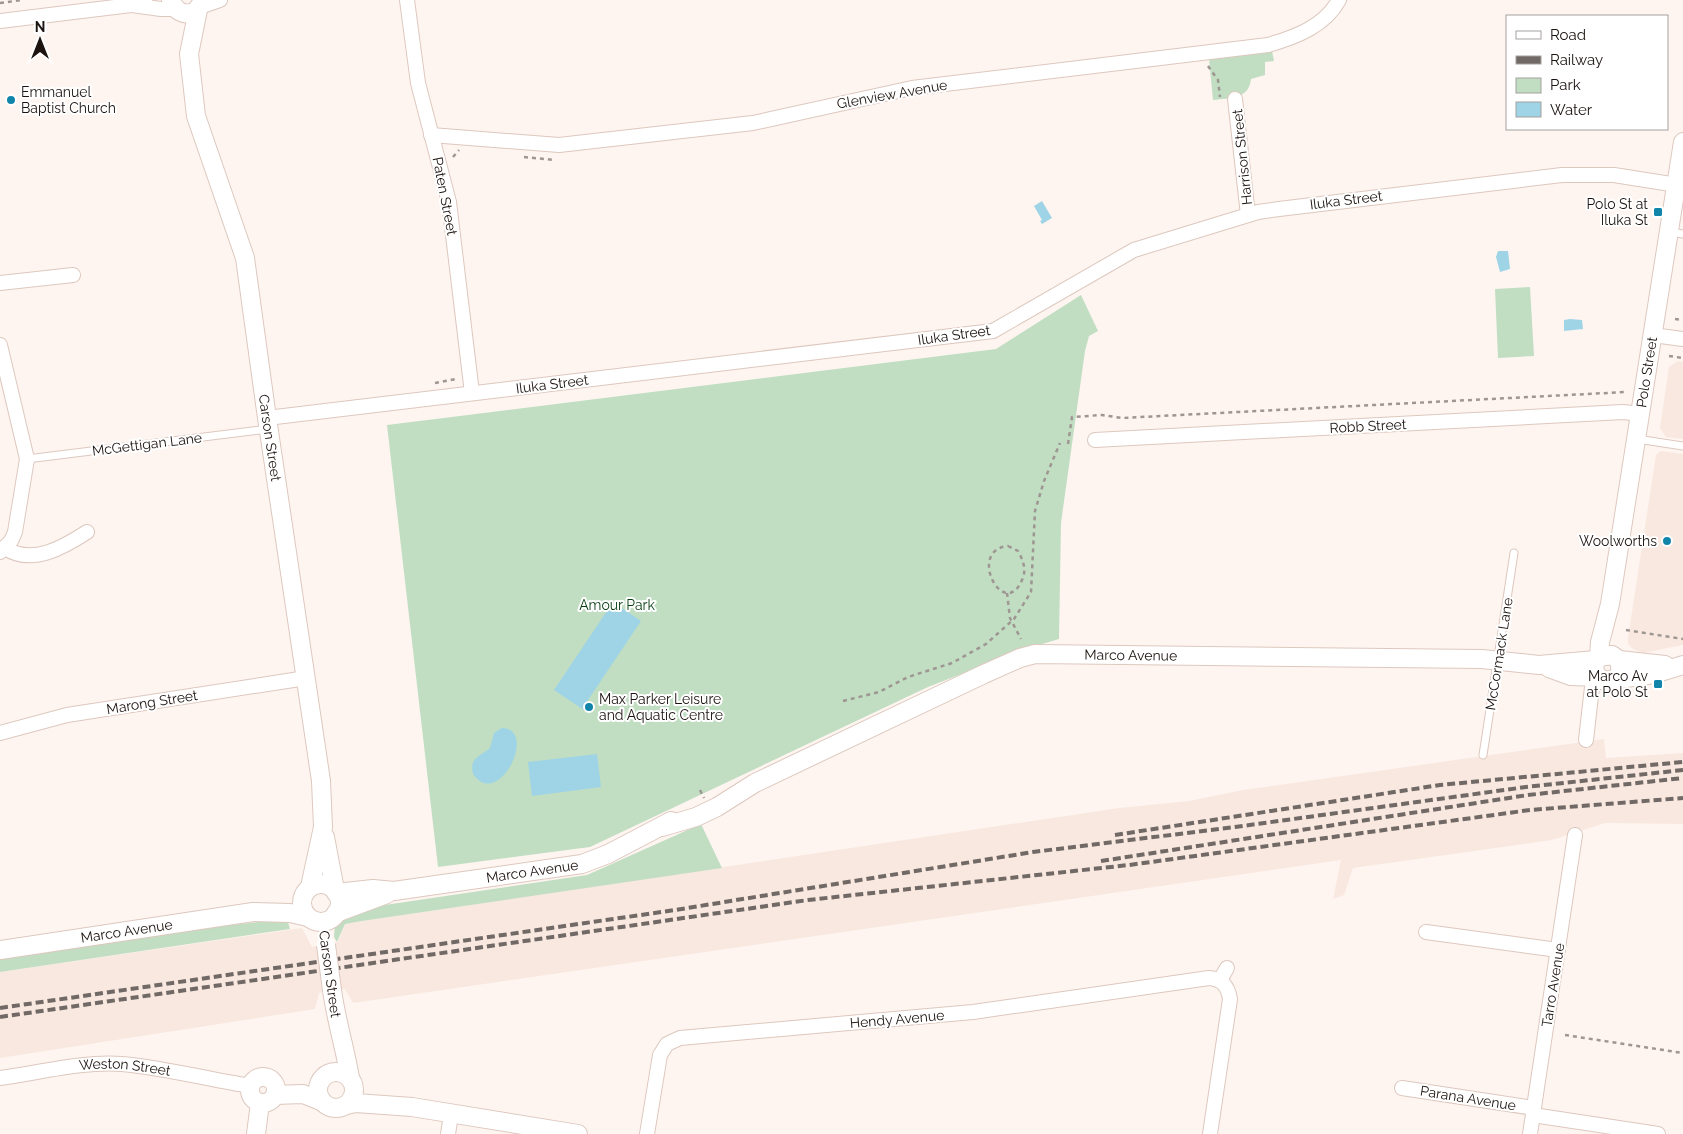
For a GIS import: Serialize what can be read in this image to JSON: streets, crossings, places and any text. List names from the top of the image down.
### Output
{
  "streets": {
    "street": [
      "Glenview Avenue",
      "Harrison Street",
      "Paten Street",
      "Iluka Street",
      "Polo Street",
      "Robb Street",
      "Carson Street",
      "Marco Avenue",
      "Marong Street",
      "Tarro Avenue",
      "Hendy Avenue",
      "Weston Street",
      "Parana Avenue"
    ],
    "lane": ["McGettigan Lane", "McCormack Lane"]
  },
  "crossings": [
    ["Glenview Avenue", "Paten Street"],
    ["Harrison Street", "Iluka Street"],
    ["Paten Street", "Iluka Street"],
    ["Iluka Street", "Polo Street"],
    ["Iluka Street", "Carson Street"],
    ["Iluka Street", "McGettigan Lane"],
    ["Polo Street", "Robb Street"],
    ["Polo Street", "Marco Avenue"],
    ["Carson Street", "McGettigan Lane"],
    ["Carson Street", "Marco Avenue"],
    ["Carson Street", "Marong Street"],
    ["Marco Avenue", "McCormack Lane"],
    ["Tarro Avenue", "Parana Avenue"]
  ],
  "parks": ["Amour Park"],
  "places": {
    "other": ["Emmanuel Baptist Church", "Woolworths", "Max Parker Leisure and Aquatic Centre"],
    "transit": ["Polo St at Iluka St", "Marco Av at Polo St"]
  },
  "legend": [
    "Road",
    "Railway",
    "Park",
    "Water"
  ],
  "north": "top"
}
